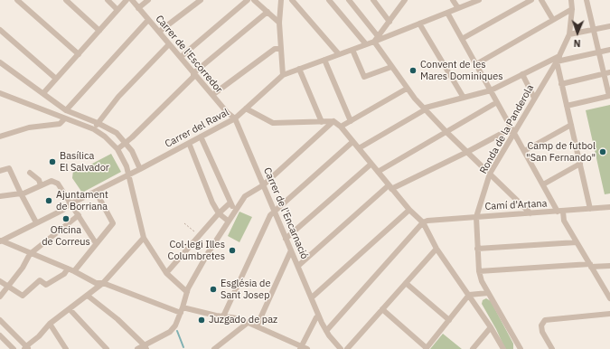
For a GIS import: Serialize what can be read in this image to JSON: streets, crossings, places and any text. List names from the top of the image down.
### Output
{
  "streets": {
    "street": [
      "Carrer de l'Escorredor",
      "Carrer del Raval",
      "Ronda de la Panderola",
      "Camí d'Artana",
      "Carrer de l'Encarnació"
    ]
  },
  "crossings": [
    ["Carrer de l'Escorredor", "Carrer del Raval"],
    ["Carrer de l'Escorredor", "Carrer de l'Encarnació"],
    ["Carrer del Raval", "Carrer de l'Encarnació"],
    ["Ronda de la Panderola", "Camí d'Artana"]
  ],
  "places": [
    "Convent de les Mares Dominiques",
    "Camp de futbol \"San Fernando\"",
    "Basílica El Salvador",
    "Ajuntament de Borriana",
    "Oficina de Correus",
    "Col·legi Illes Columbretes",
    "Església de Sant Josep",
    "Juzgado de paz"
  ],
  "north": "bottom"
}
